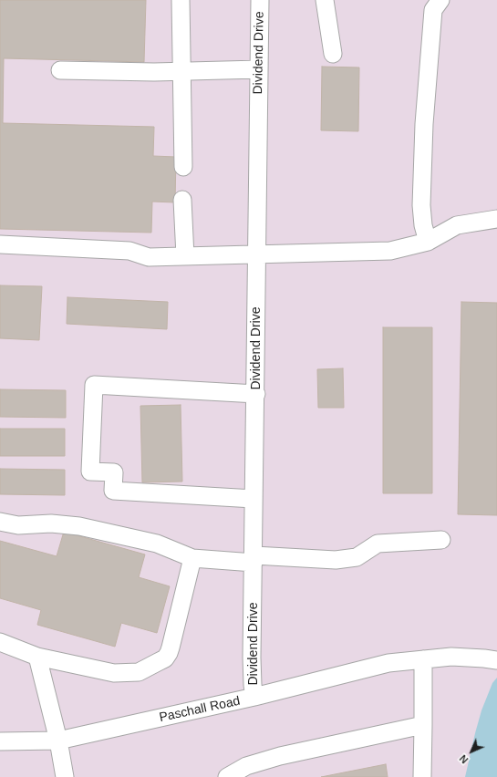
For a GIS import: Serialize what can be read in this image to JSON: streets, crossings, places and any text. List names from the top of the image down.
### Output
{
  "streets": {
    "street": ["Dividend Drive", "Paschall Road"]
  },
  "crossings": [
    ["Dividend Drive", "Paschall Road"]
  ],
  "north": "bottom left"
}
